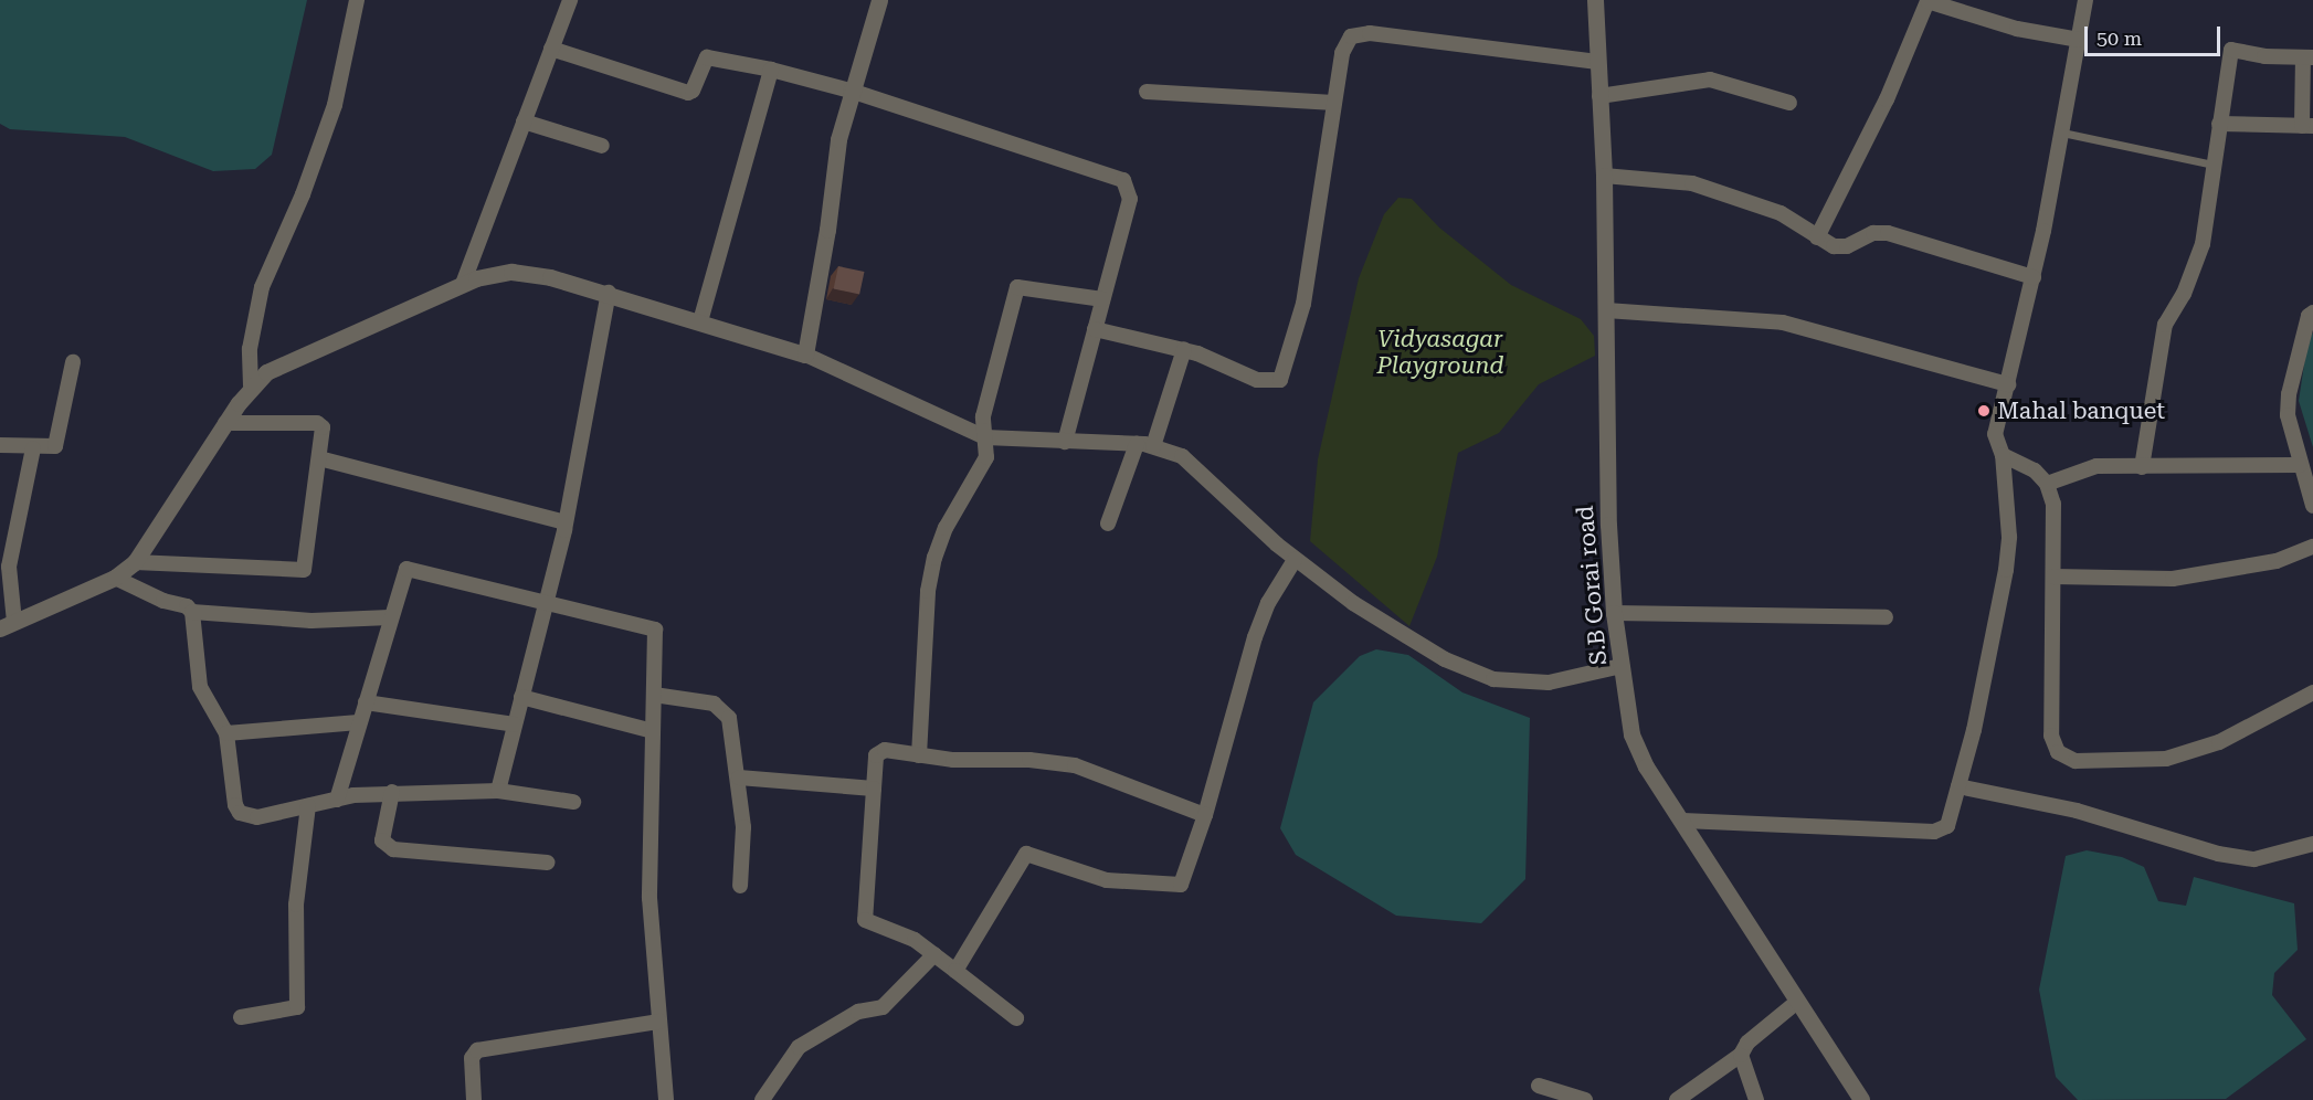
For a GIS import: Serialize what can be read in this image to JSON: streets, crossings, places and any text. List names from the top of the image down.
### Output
{
  "streets": {
    "street": ["S.B Gorai road"]
  },
  "parks": ["Vidyasagar Playground"],
  "places": ["Mahal banquet"],
  "scale_bar": "50 m"
}
